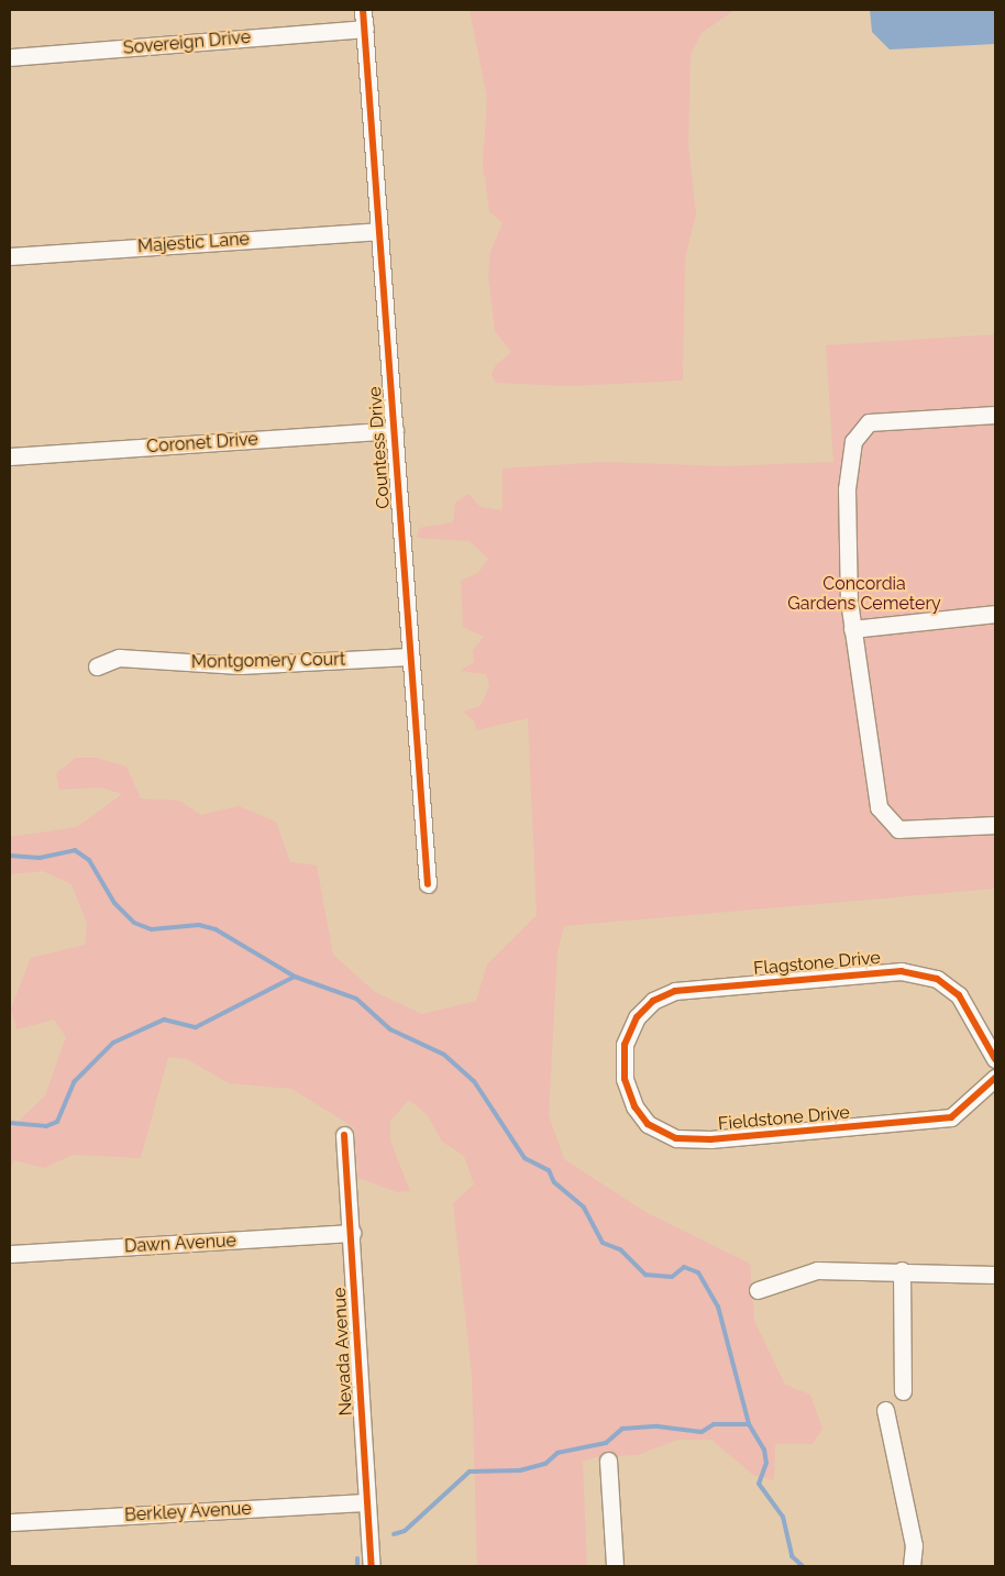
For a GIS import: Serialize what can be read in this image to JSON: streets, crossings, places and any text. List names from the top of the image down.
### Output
{
  "streets": {
    "street": [
      "Sovereign Drive",
      "Majestic Lane",
      "Coronet Drive",
      "Countess Drive",
      "Montgomery Court",
      "Flagstone Drive",
      "Fieldstone Drive",
      "Dawn Avenue",
      "Nevada Avenue",
      "Berkley Avenue"
    ]
  },
  "crossings": [
    ["Sovereign Drive", "Countess Drive"],
    ["Majestic Lane", "Countess Drive"],
    ["Coronet Drive", "Countess Drive"],
    ["Countess Drive", "Montgomery Court"],
    ["Flagstone Drive", "Fieldstone Drive"],
    ["Dawn Avenue", "Nevada Avenue"],
    ["Nevada Avenue", "Berkley Avenue"]
  ],
  "parks": ["Concordia Gardens Cemetery"]
}
